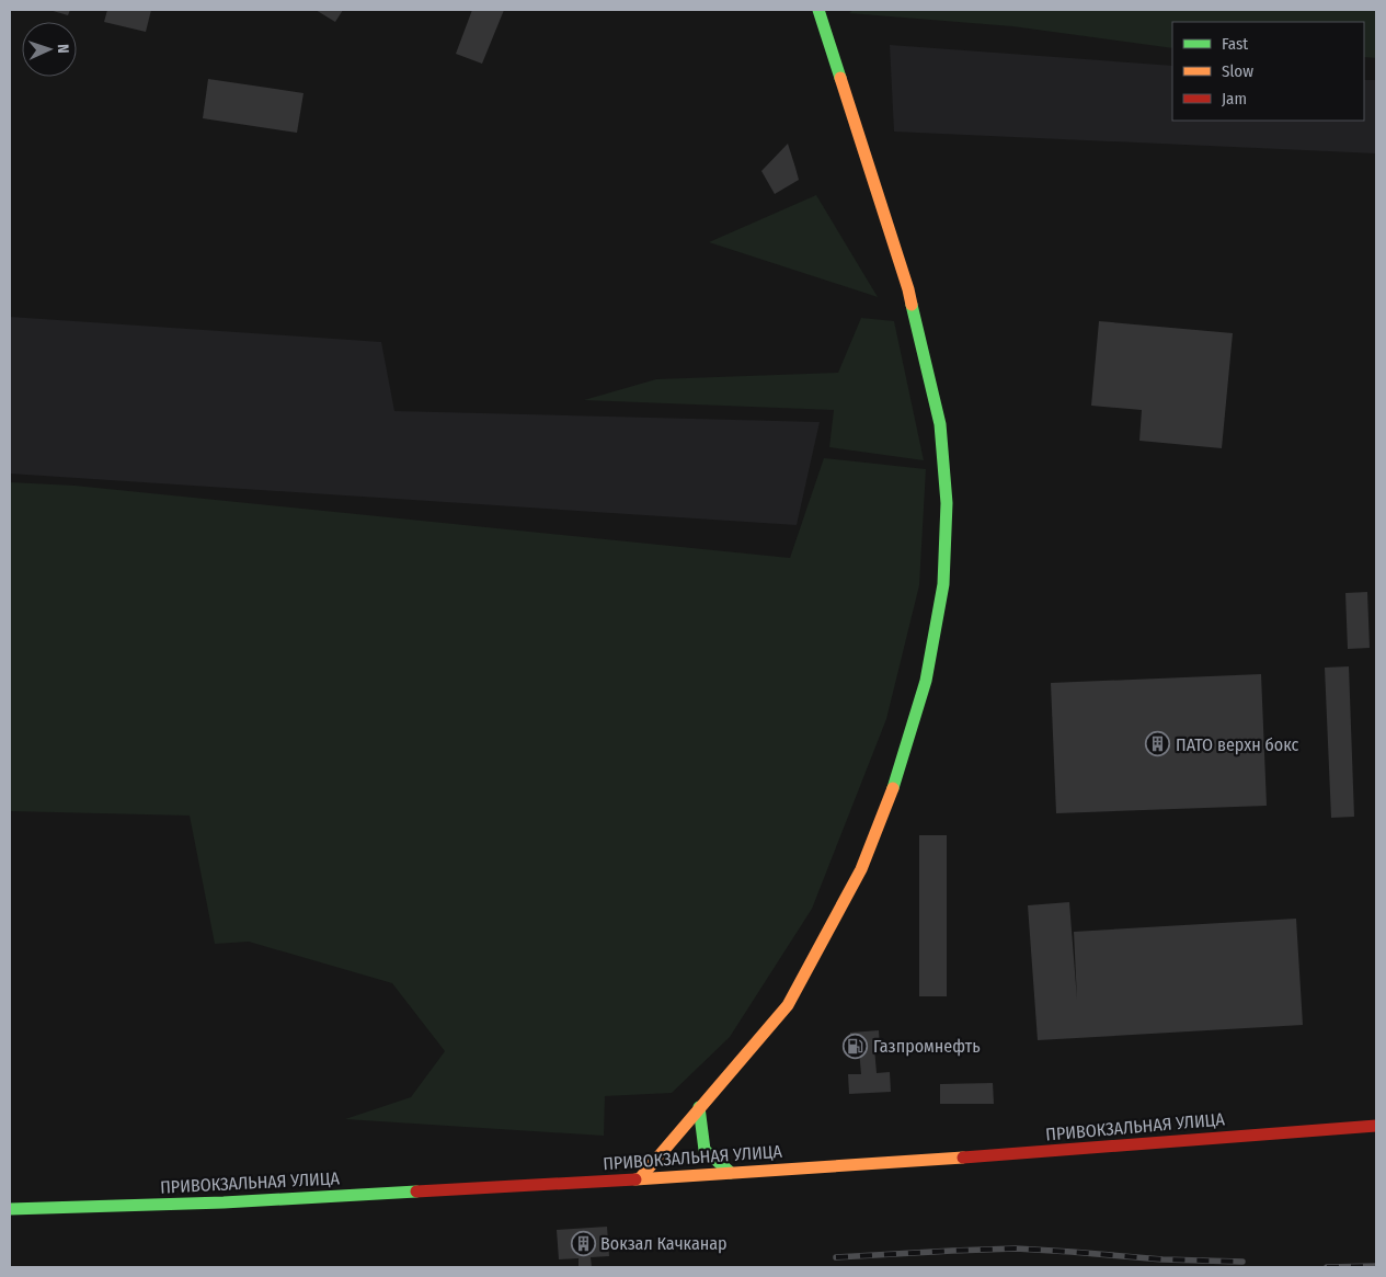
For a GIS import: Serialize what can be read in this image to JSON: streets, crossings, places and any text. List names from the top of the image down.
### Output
{
  "streets": {
    "main road": ["ПРИВОКЗАЛЬНАЯ УЛИЦА"]
  },
  "places": {
    "building": ["ПАТО верхн бокс", "Вокзал Качканар"],
    "fuel station": ["Газпромнефть"]
  },
  "legend": ["Fast", "Slow", "Jam"],
  "north": "right"
}
